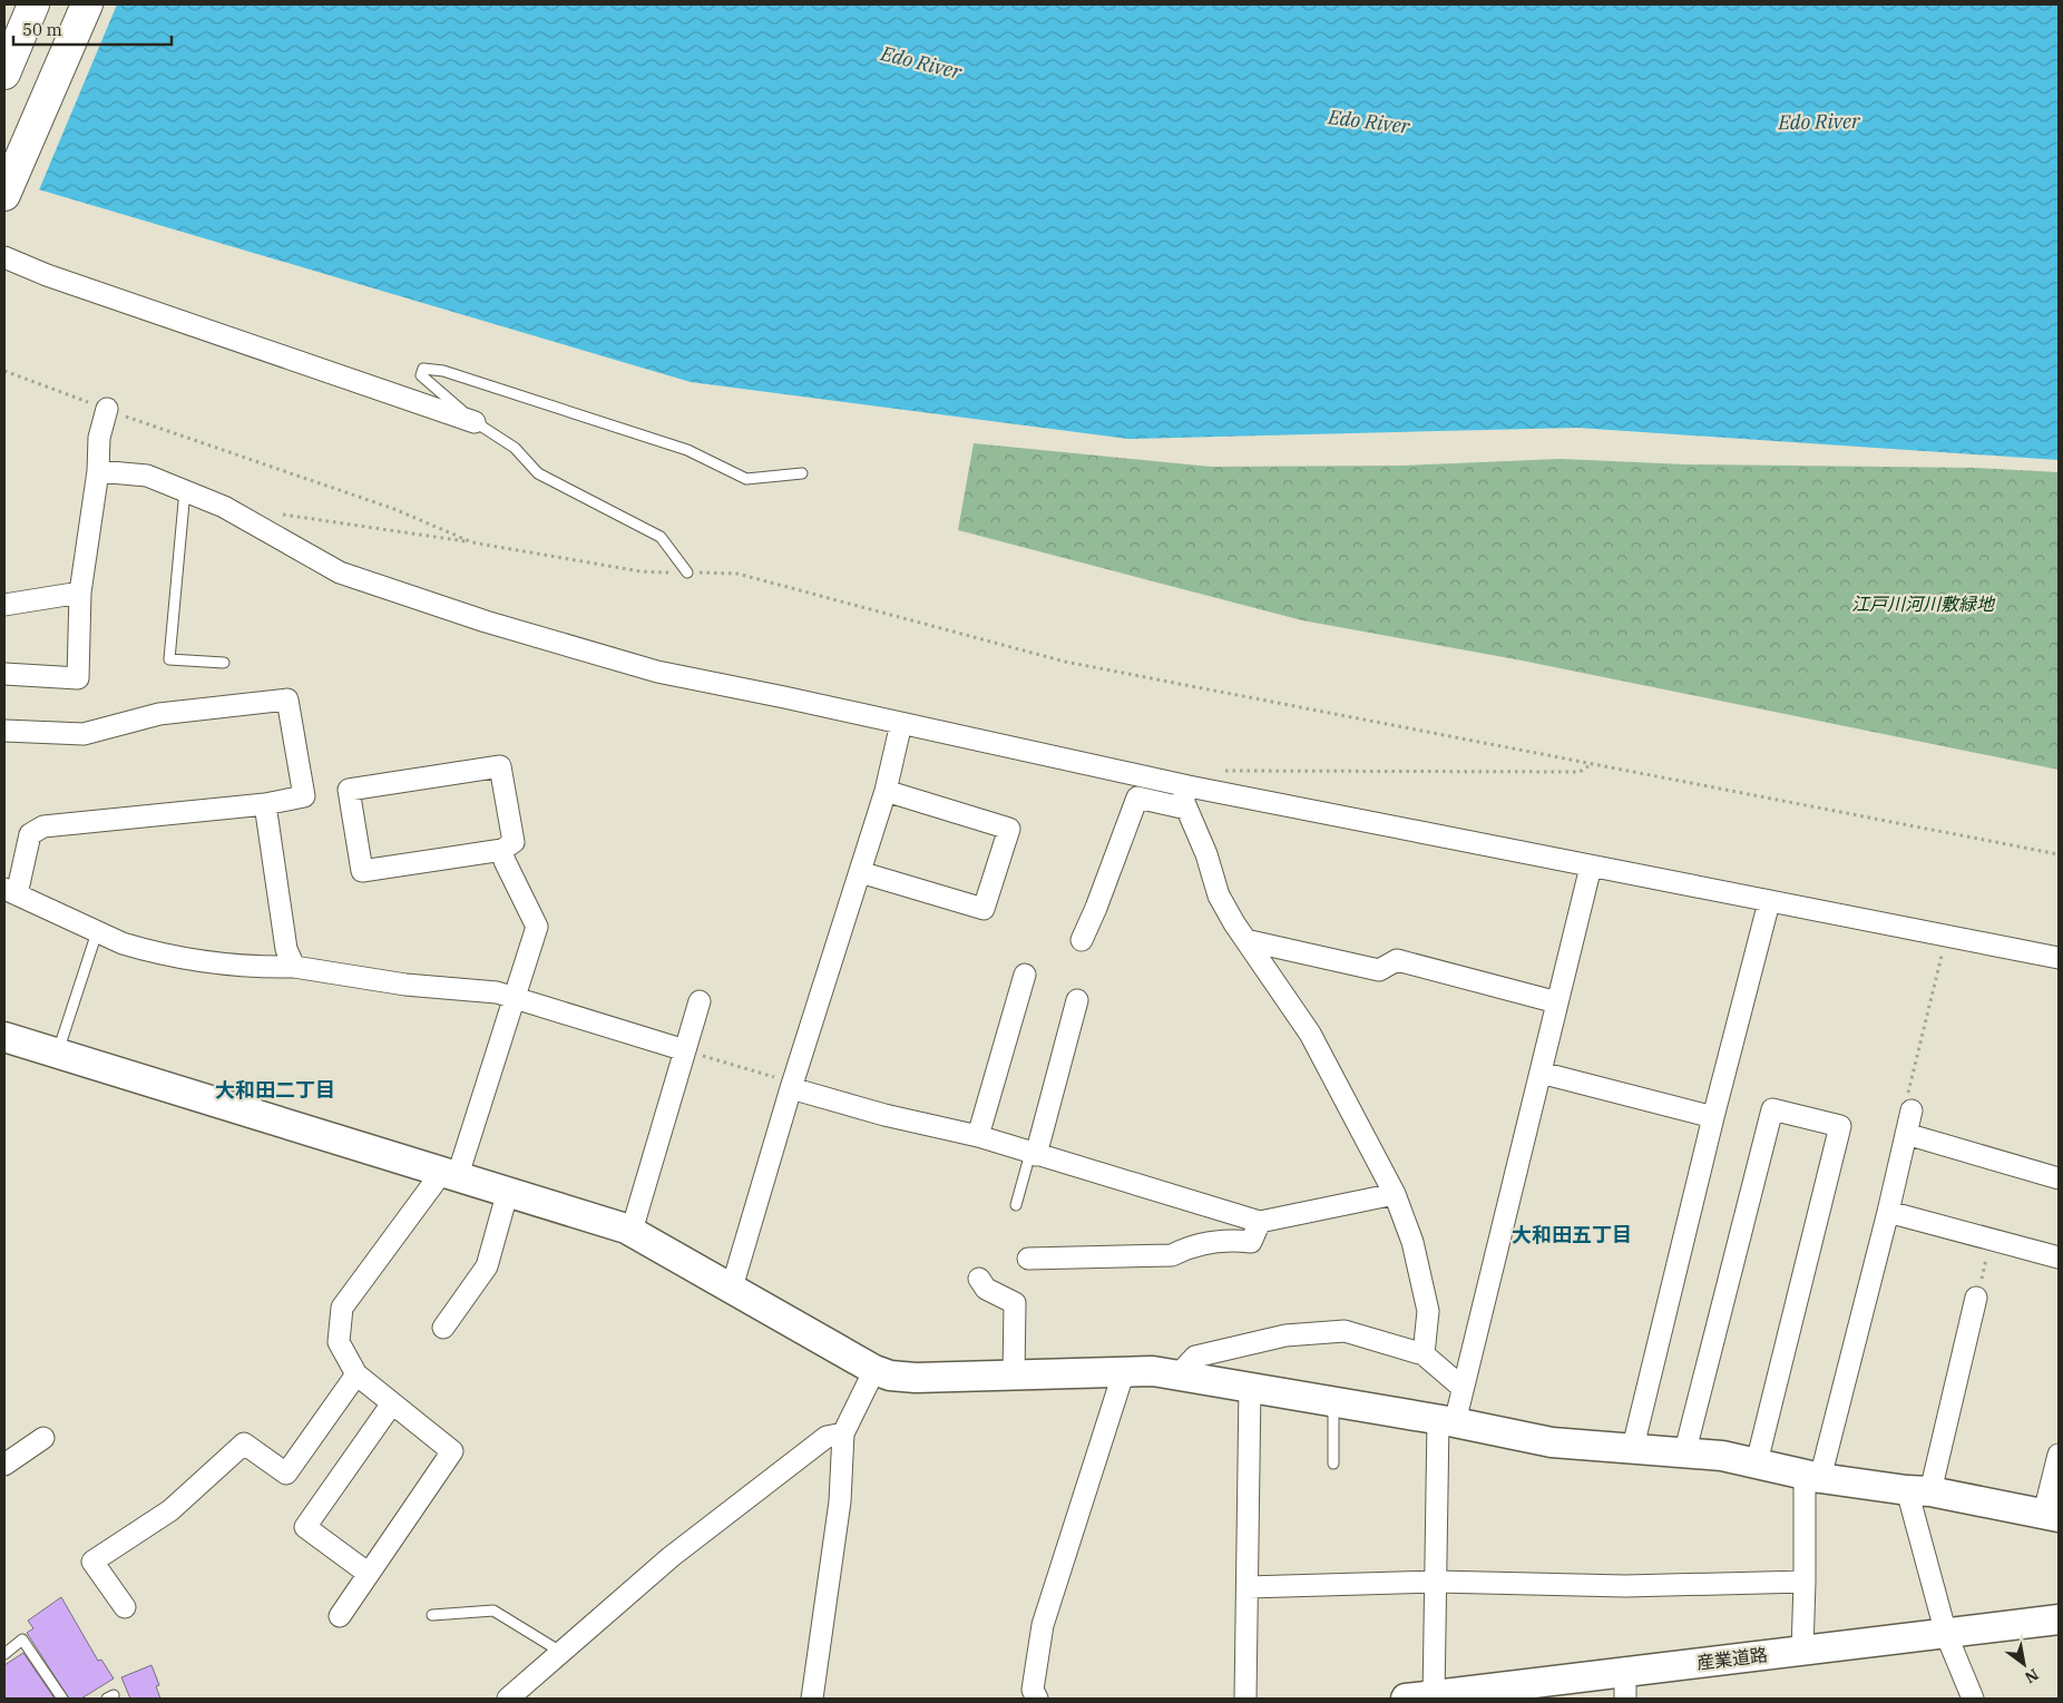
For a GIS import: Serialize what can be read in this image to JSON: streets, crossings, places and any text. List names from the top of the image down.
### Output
{
  "streets": {
    "street": ["産業道路"]
  },
  "districts": ["大和田二丁目", "大和田五丁目"],
  "water": ["Edo River"],
  "parks": ["江戸川河川敷緑地"],
  "scale_bar": "50 m",
  "north": "bottom right"
}
